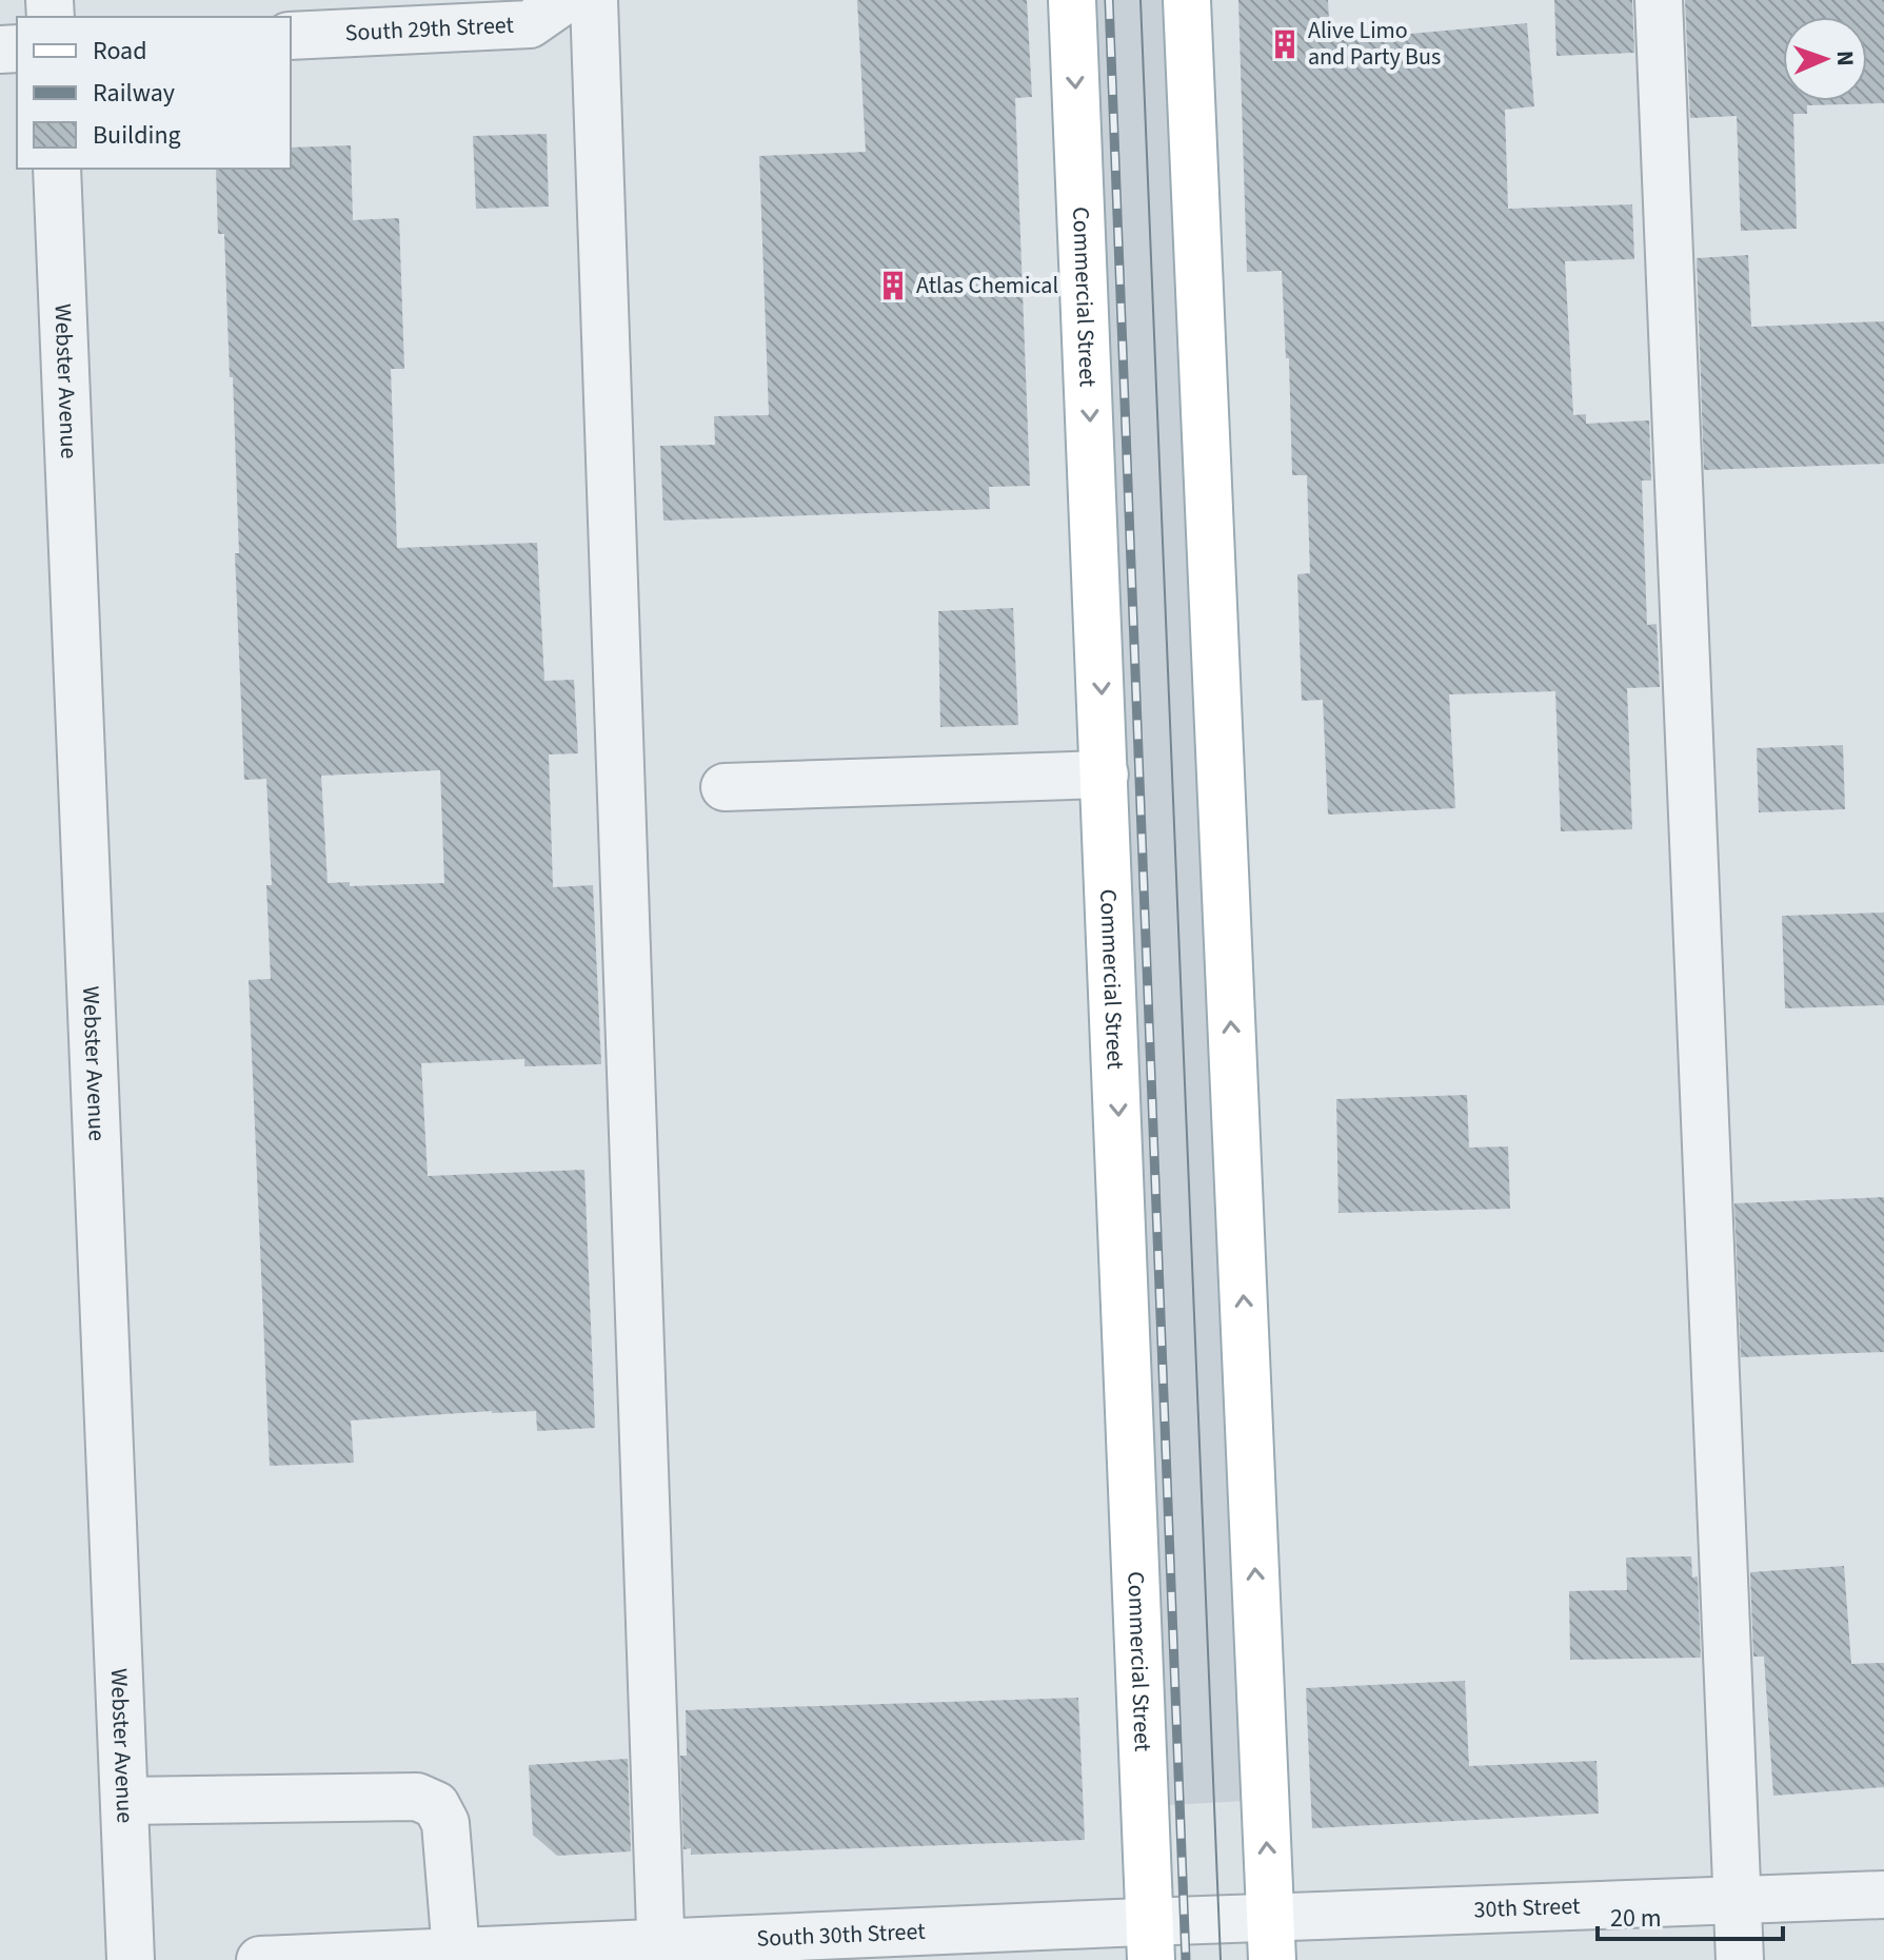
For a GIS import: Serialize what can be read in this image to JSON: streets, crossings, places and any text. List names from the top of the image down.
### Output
{
  "streets": {
    "main road": ["Commercial Street"],
    "street": [
      "South 29th Street",
      "Webster Avenue",
      "30th Street",
      "South 30th Street"
    ]
  },
  "crossings": [
    ["Commercial Street", "South 30th Street"],
    ["30th Street", "South 30th Street"]
  ],
  "places": {
    "building": ["Alive Limo and Party Bus", "Atlas Chemical"]
  },
  "legend": ["Road", "Railway", "Building"],
  "scale_bar": "20 m",
  "north": "right"
}
